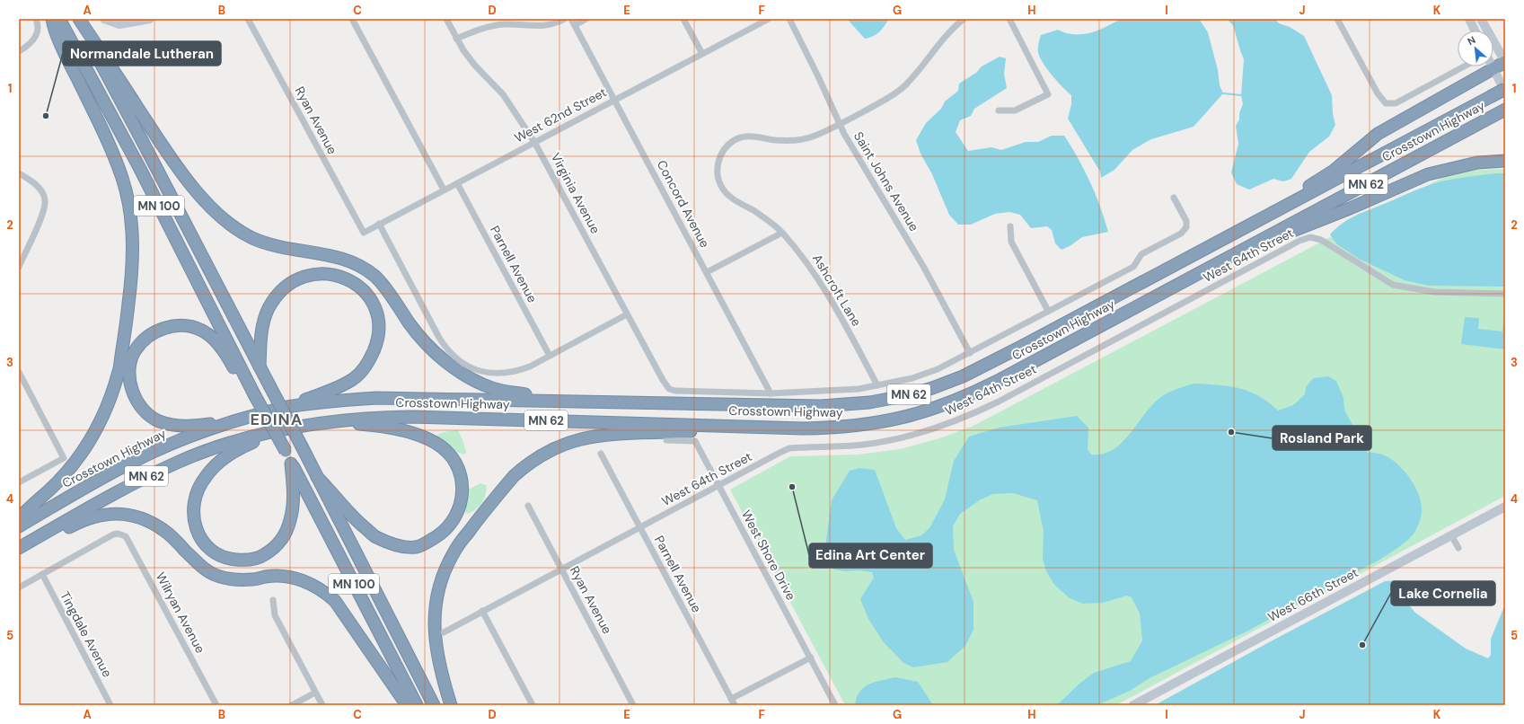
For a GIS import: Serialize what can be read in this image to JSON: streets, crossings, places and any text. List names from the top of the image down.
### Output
{
  "streets": {
    "highway": ["Crosstown Highway", "MN 62", "MN 100"],
    "street": [
      "West 62nd Street",
      "Ryan Avenue",
      "Saint Johns Avenue",
      "Virginia Avenue",
      "Concord Avenue",
      "West 64th Street",
      "Parnell Avenue",
      "Ashcroft Lane",
      "West Shore Drive",
      "West 66th Street",
      "Wilryan Avenue",
      "Tingdale Avenue"
    ]
  },
  "crossings": [
    ["West 62nd Street", "Ryan Avenue"],
    ["West 62nd Street", "Virginia Avenue"],
    ["West 62nd Street", "Concord Avenue"],
    ["West 62nd Street", "Parnell Avenue"],
    ["Ryan Avenue", "West 64th Street"],
    ["Saint Johns Avenue", "Ashcroft Lane"],
    ["Virginia Avenue", "Concord Avenue"],
    ["West 64th Street", "Parnell Avenue"],
    ["West 64th Street", "West Shore Drive"],
    ["Wilryan Avenue", "Tingdale Avenue"]
  ],
  "districts": ["EDINA"],
  "places": [
    "Normandale Lutheran",
    "Rosland Park",
    "Edina Art Center",
    "Lake Cornelia"
  ],
  "north": "top left",
  "grid": {
    "columns": [
      "A",
      "B",
      "C",
      "D",
      "E",
      "F",
      "G",
      "H",
      "I",
      "J",
      "K"
    ],
    "rows": [
      "1",
      "2",
      "3",
      "4",
      "5"
    ]
  }
}
